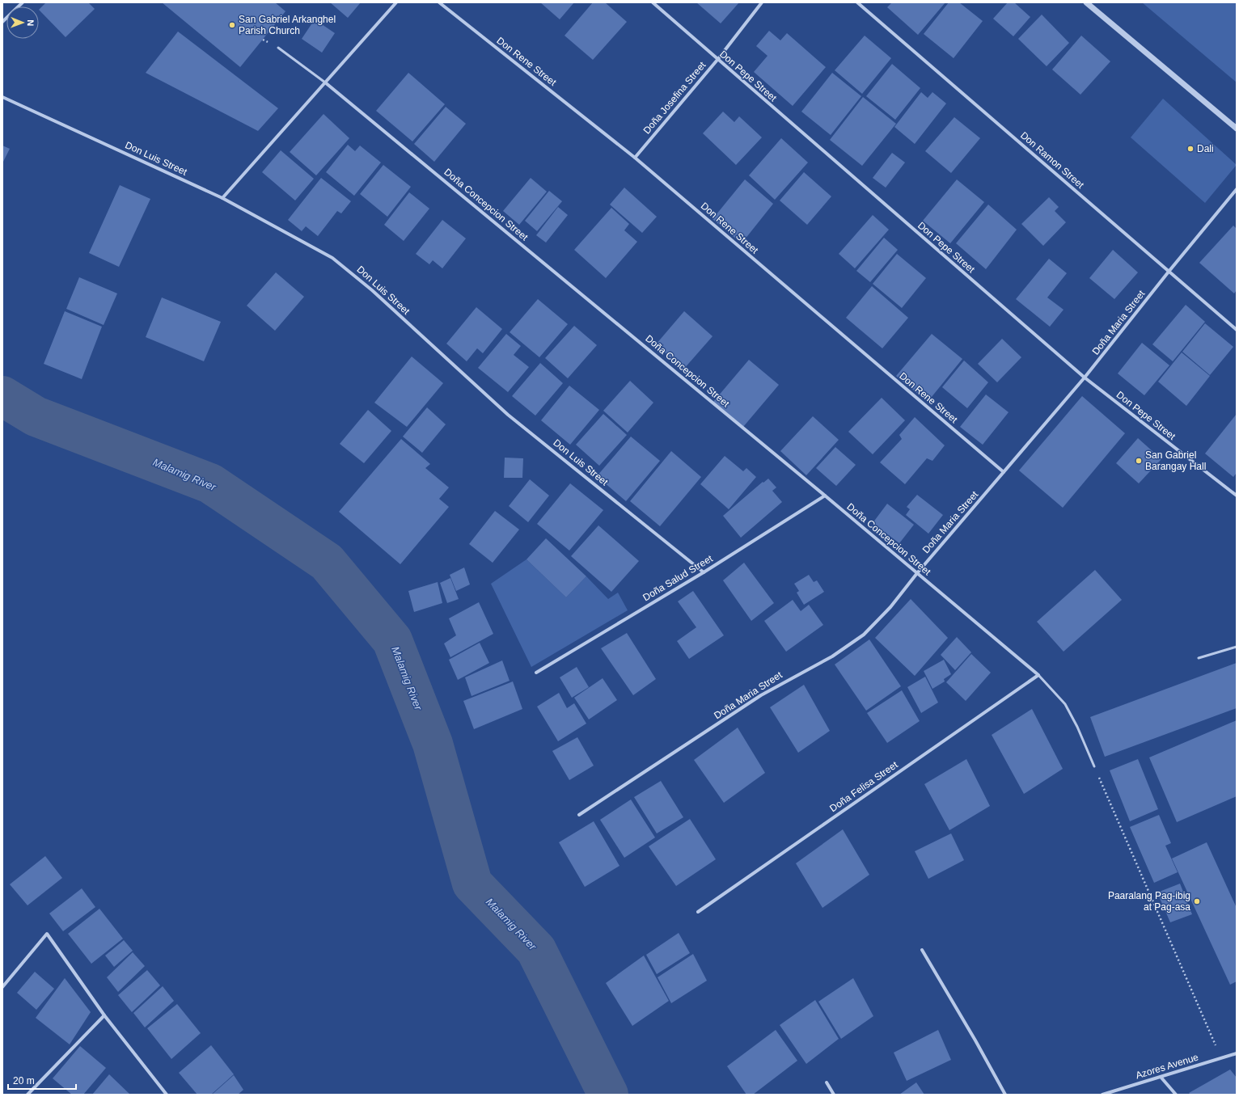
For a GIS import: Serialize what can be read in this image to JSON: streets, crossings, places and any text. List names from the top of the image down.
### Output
{
  "streets": {
    "street": [
      "Don Rene Street",
      "Don Pepe Street",
      "Doña Josefina Street",
      "Don Luis Street",
      "Don Ramon Street",
      "Doña Concepcion Street",
      "Doña Maria Street",
      "Doña Salud Street",
      "Doña Felisa Street",
      "Azores Avenue"
    ]
  },
  "crossings": [
    ["Don Rene Street", "Doña Josefina Street"],
    ["Don Rene Street", "Doña Maria Street"],
    ["Don Pepe Street", "Doña Josefina Street"],
    ["Don Pepe Street", "Doña Maria Street"],
    ["Don Luis Street", "Doña Salud Street"],
    ["Don Ramon Street", "Doña Maria Street"],
    ["Doña Concepcion Street", "Doña Maria Street"],
    ["Doña Concepcion Street", "Doña Salud Street"],
    ["Doña Concepcion Street", "Doña Felisa Street"]
  ],
  "water": ["Malamig River"],
  "places": [
    "San Gabriel Arkanghel Parish Church",
    "Dali",
    "San Gabriel Barangay Hall",
    "Paaralang Pag-ibig at Pag-asa"
  ],
  "scale_bar": "20 m",
  "north": "right"
}
